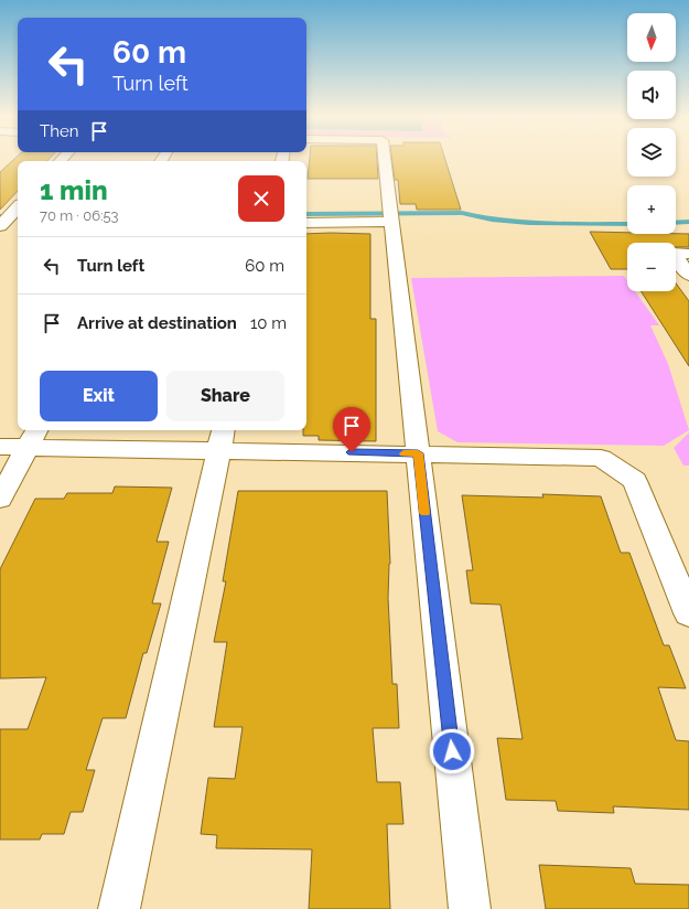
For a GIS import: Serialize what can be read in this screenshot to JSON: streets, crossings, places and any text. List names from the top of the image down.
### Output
{
  "north": "bottom",
  "page": {
    "map_buttons": ["+", "−"],
    "turn": ["60 m", "Turn left"],
    "then": "Then",
    "heading": ["1 min", "70 m · 06:53"],
    "list": [
      {
        "name": "Turn left",
        "value": "60 m"
      },
      {
        "name": "Arrive at destination",
        "value": "10 m"
      }
    ],
    "buttons": ["Exit", "Share"]
  }
}
